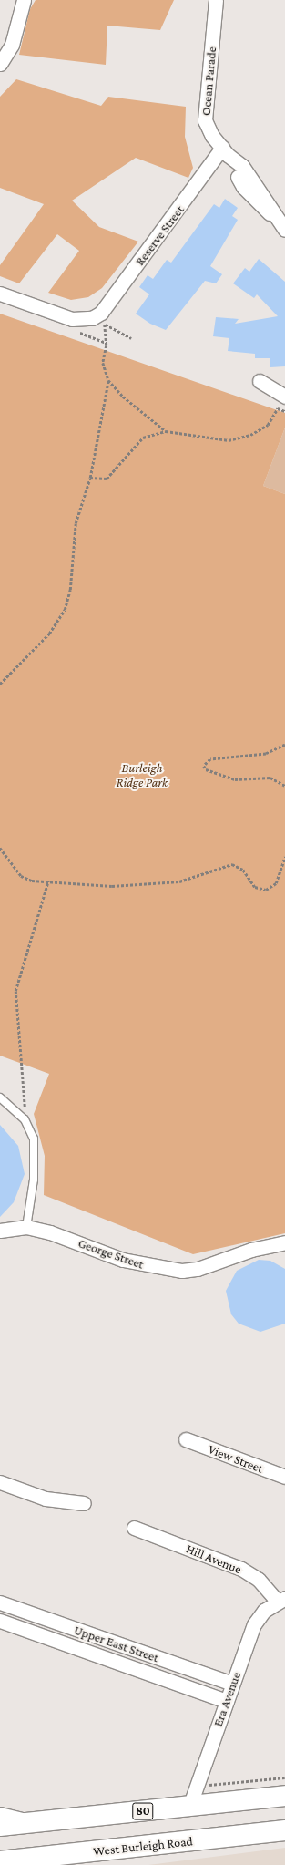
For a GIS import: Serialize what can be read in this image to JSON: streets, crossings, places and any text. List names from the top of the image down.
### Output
{
  "streets": {
    "main road": ["80", "West Burleigh Road"],
    "street": [
      "Ocean Parade",
      "Reserve Street",
      "George Street",
      "View Street",
      "Hill Avenue",
      "Upper East Street",
      "Era Avenue"
    ]
  },
  "crossings": [
    ["Ocean Parade", "Reserve Street"],
    ["Hill Avenue", "Era Avenue"],
    ["Upper East Street", "Era Avenue"],
    ["Era Avenue", "80"]
  ],
  "parks": ["Burleigh Ridge Park"]
}
